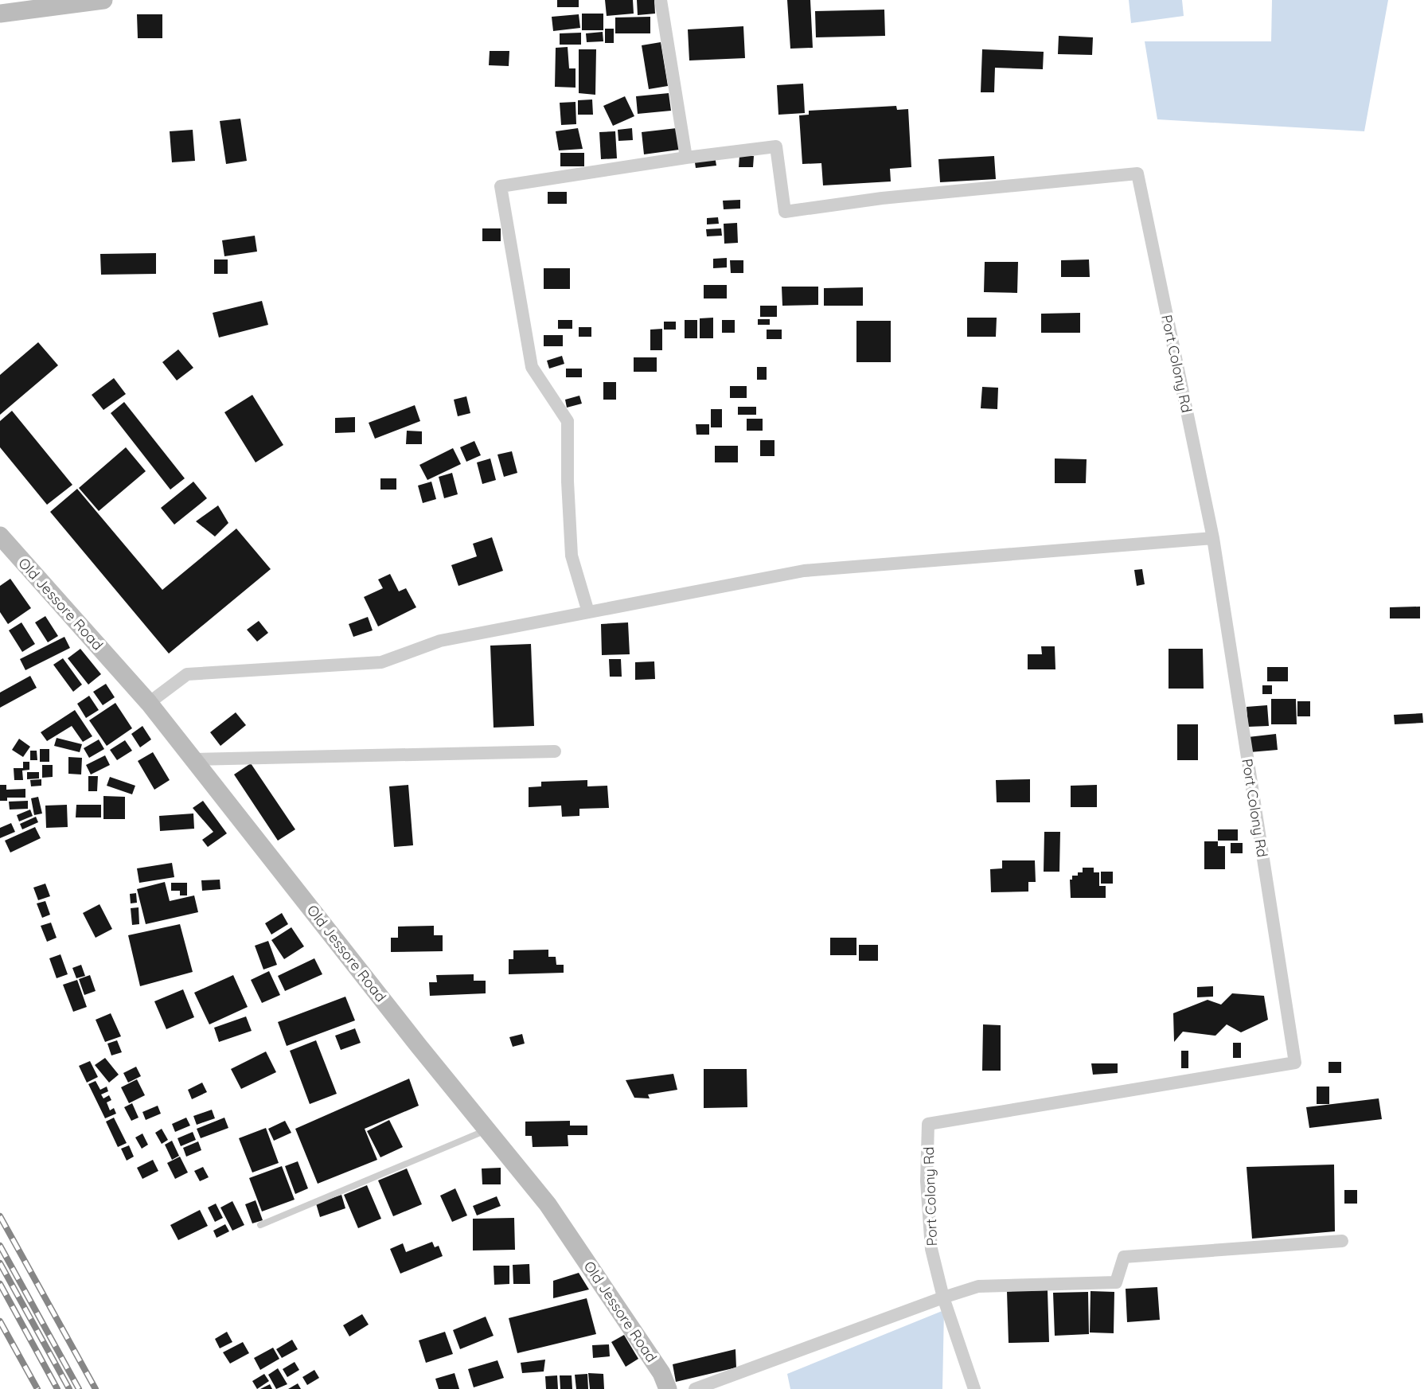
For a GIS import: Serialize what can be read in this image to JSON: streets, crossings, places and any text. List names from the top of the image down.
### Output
{
  "streets": {
    "main road": ["Old Jessore Road"],
    "street": ["Port Colony Rd"]
  }
}
